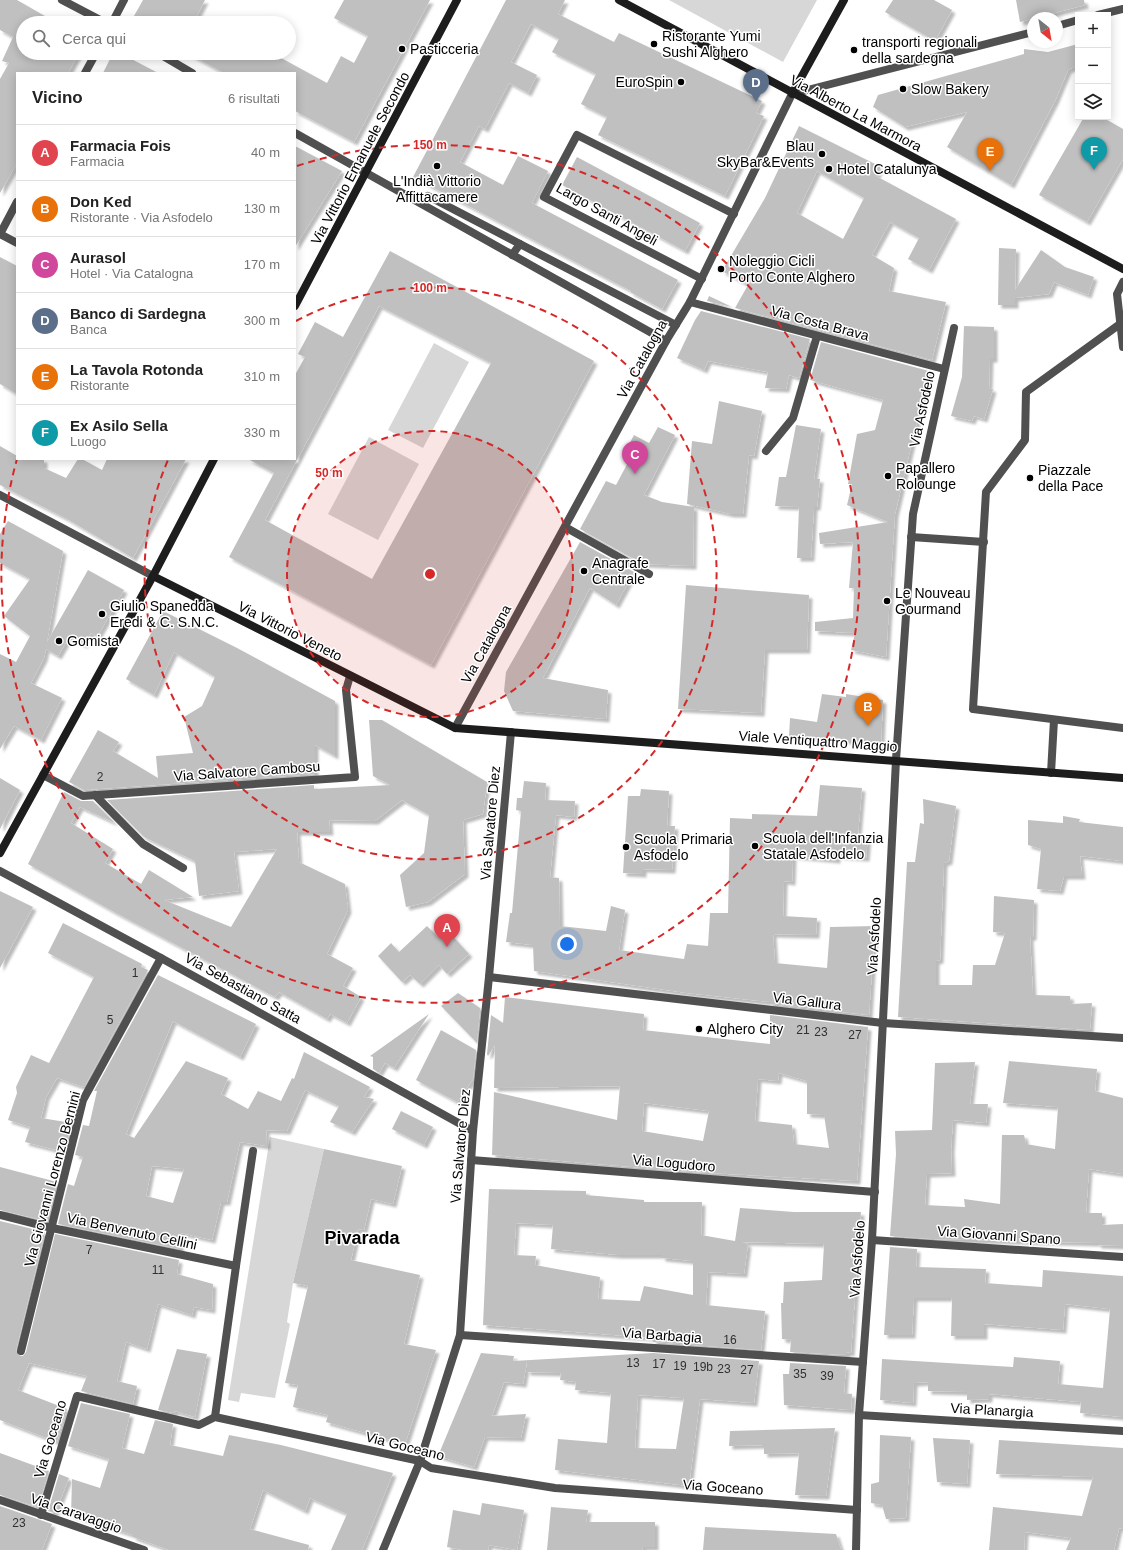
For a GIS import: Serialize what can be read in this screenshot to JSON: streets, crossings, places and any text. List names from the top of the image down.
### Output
{
  "streets": {
    "main road": [
      "Via Alberto La Marmora",
      "Via Vittorio Emanuele Secondo",
      "Via Catalogna",
      "Via Vittorio Veneto",
      "Viale Ventiquattro Maggio"
    ],
    "street": [
      "Largo Santi Angeli",
      "Via Costa Brava",
      "Via Asfodelo",
      "Via Salvatore Cambosu",
      "Via Salvatore Diez",
      "Via Sebastiano Satta",
      "Via Gallura",
      "Via Logudoro",
      "Via Giovanni Lorenzo Bernini",
      "Via Benvenuto Cellini",
      "Via Giovanni Spano",
      "Via Barbagia",
      "Via Planargia",
      "Via Goceano",
      "Via Caravaggio"
    ]
  },
  "crossings": [
    ["Via Alberto La Marmora", "Via Catalogna"],
    ["Largo Santi Angeli", "Via Catalogna"],
    ["Via Costa Brava", "Via Catalogna"],
    ["Via Costa Brava", "Via Asfodelo"],
    ["Via Catalogna", "Via Vittorio Veneto"],
    ["Via Asfodelo", "Viale Ventiquattro Maggio"],
    ["Via Asfodelo", "Via Gallura"],
    ["Via Asfodelo", "Via Logudoro"],
    ["Via Asfodelo", "Via Giovanni Spano"],
    ["Via Asfodelo", "Via Barbagia"],
    ["Via Asfodelo", "Via Planargia"],
    ["Via Asfodelo", "Via Goceano"],
    ["Via Vittorio Veneto", "Viale Ventiquattro Maggio"],
    ["Via Vittorio Veneto", "Via Salvatore Cambosu"],
    ["Via Vittorio Veneto", "Via Salvatore Diez"],
    ["Viale Ventiquattro Maggio", "Via Salvatore Diez"],
    ["Via Salvatore Diez", "Via Sebastiano Satta"],
    ["Via Salvatore Diez", "Via Gallura"],
    ["Via Salvatore Diez", "Via Logudoro"],
    ["Via Salvatore Diez", "Via Barbagia"],
    ["Via Salvatore Diez", "Via Goceano"],
    ["Via Sebastiano Satta", "Via Giovanni Lorenzo Bernini"],
    ["Via Giovanni Lorenzo Bernini", "Via Benvenuto Cellini"],
    ["Via Goceano", "Via Caravaggio"]
  ],
  "districts": ["Pivarada"],
  "places": [
    "Ristorante Yumi Sushi Alghero",
    "Pasticceria",
    "transporti regionali della sardegna",
    "EuroSpin",
    "Slow Bakery",
    "Blau SkyBar&Events",
    "L'Indià Vittorio Affittacamere",
    "Hotel Catalunya",
    "Noleggio Cicli Porto Conte Alghero",
    "Papallero Rolounge",
    "Piazzale della Pace",
    "Anagrafe Centrale",
    "Le Nouveau Gourmand",
    "Giulio Spanedda Eredi & C. S.N.C.",
    "Gomista",
    "Scuola dell'Infanzia Statale Asfodelo",
    "Scuola Primaria Asfodelo",
    "Alghero City"
  ],
  "house_numbers": [
    "2",
    "1",
    "5",
    "21",
    "23",
    "27",
    "7",
    "11",
    "16",
    "13",
    "17",
    "19",
    "19b",
    "23",
    "27",
    "35",
    "39",
    "23"
  ],
  "north": "bottom right",
  "page": {
    "map_buttons": ["+", "−"],
    "search": "Cerca qui",
    "pins": [
      "D",
      "F",
      "E",
      "C",
      "B",
      "A"
    ],
    "heading": ["Vicino", "6 risultati"],
    "list": [
      {
        "mark": "A",
        "name": "Farmacia Fois",
        "note": "Farmacia",
        "value": "40 m"
      },
      {
        "mark": "B",
        "name": "Don Ked",
        "note": "Ristorante · Via Asfodelo",
        "value": "130 m"
      },
      {
        "mark": "C",
        "name": "Aurasol",
        "note": "Hotel · Via Catalogna",
        "value": "170 m"
      },
      {
        "mark": "D",
        "name": "Banco di Sardegna",
        "note": "Banca",
        "value": "300 m"
      },
      {
        "mark": "E",
        "name": "La Tavola Rotonda",
        "note": "Ristorante",
        "value": "310 m"
      },
      {
        "mark": "F",
        "name": "Ex Asilo Sella",
        "note": "Luogo",
        "value": "330 m"
      }
    ]
  },
  "rings": ["150 m", "100 m", "50 m"]
}
